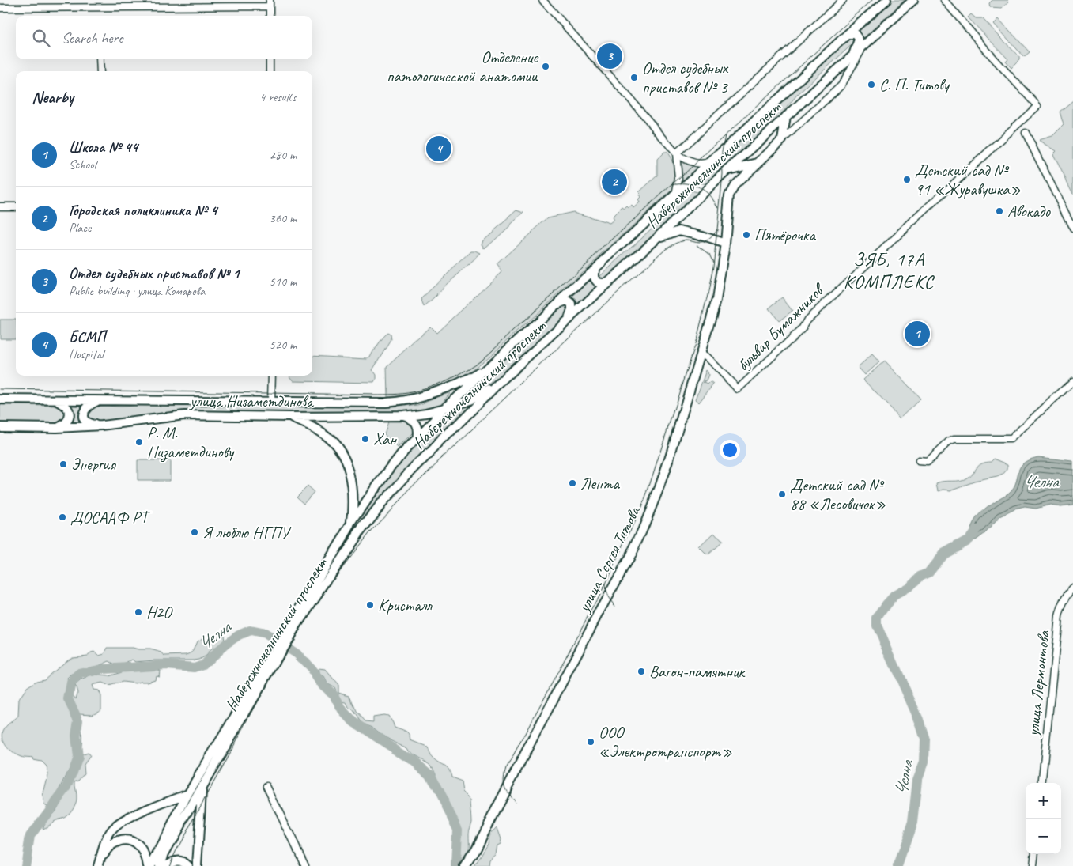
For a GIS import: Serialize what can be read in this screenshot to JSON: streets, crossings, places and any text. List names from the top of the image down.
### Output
{
  "streets": {
    "main road": ["Набережночелнинский проспект", "улица Низаметдинова", "улица Сергея Титова"],
    "street": ["бульвар Бумажников", "улица Лермонтова"]
  },
  "crossings": [
    ["Набережночелнинский проспект", "улица Низаметдинова"],
    ["бульвар Бумажников", "улица Сергея Титова"]
  ],
  "districts": ["ЗЯБ, 17А КОМПЛЕКС"],
  "water": ["Челна"],
  "places": [
    "Отделение патологической анатомии",
    "Отдел судебных приставов № 3",
    "С. П. Титову",
    "Детский сад № 91 «Журавушка»",
    "Авокадо",
    "Пятёрочка",
    "Хан",
    "Р. М. Низаметдинову",
    "Энергия",
    "Лента",
    "Детский сад № 88 «Лесовичок»",
    "ДОСААФ РТ",
    "Я люблю НГПУ",
    "Кристалл",
    "H2O",
    "Вагон-памятник",
    "ООО «Электротранспорт»"
  ],
  "page": {
    "search": "Search here",
    "pins": [
      "3",
      "4",
      "2",
      "1"
    ],
    "heading": ["Nearby", "4 results"],
    "list": [
      {
        "mark": "1",
        "name": "Школа № 44",
        "note": "School",
        "value": "280 m"
      },
      {
        "mark": "2",
        "name": "Городская поликлиника № 4",
        "note": "Place",
        "value": "360 m"
      },
      {
        "mark": "3",
        "name": "Отдел судебных приставов № 1",
        "note": "Public building · улица Комарова",
        "value": "510 m"
      },
      {
        "mark": "4",
        "name": "БСМП",
        "note": "Hospital",
        "value": "520 m"
      }
    ],
    "map_buttons": ["+", "−"]
  }
}
